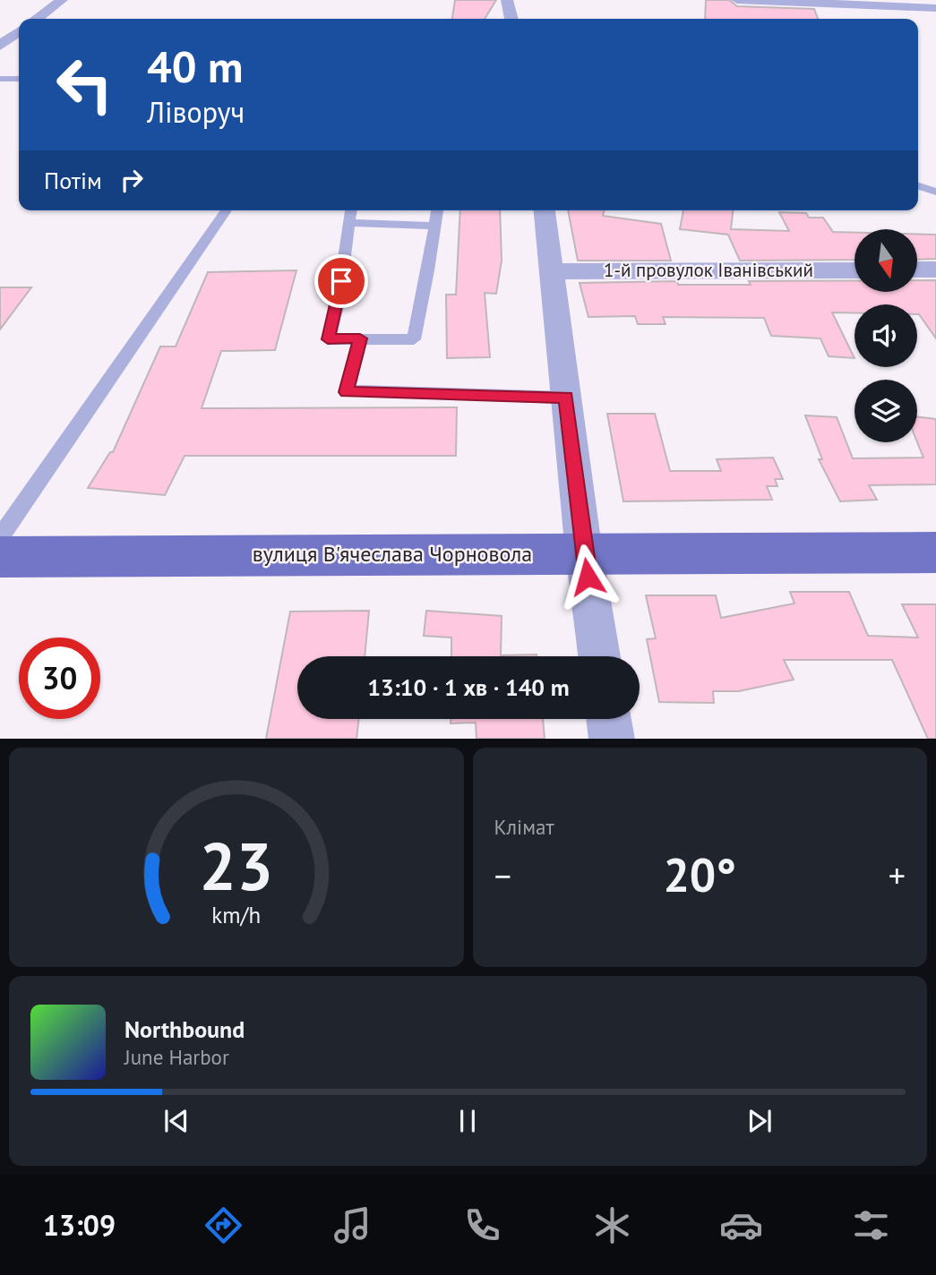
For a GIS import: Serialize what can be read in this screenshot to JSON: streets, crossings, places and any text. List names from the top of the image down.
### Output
{
  "streets": {
    "main road": ["вулиця В'ячеслава Чорновола"],
    "street": ["1-й провулок Іванівський"]
  },
  "north": "bottom",
  "page": {
    "turn": ["40 m", "Ліворуч"],
    "then": "Потім",
    "limit": "30",
    "trip": "13:10 · 1 хв · 140 m",
    "tile": "Клімат",
    "heat": ["−", "20°", "+"],
    "song": ["Northbound", "June Harbor"],
    "tabs": "13:09",
    "gauge": ["23", "km/h"]
  }
}
